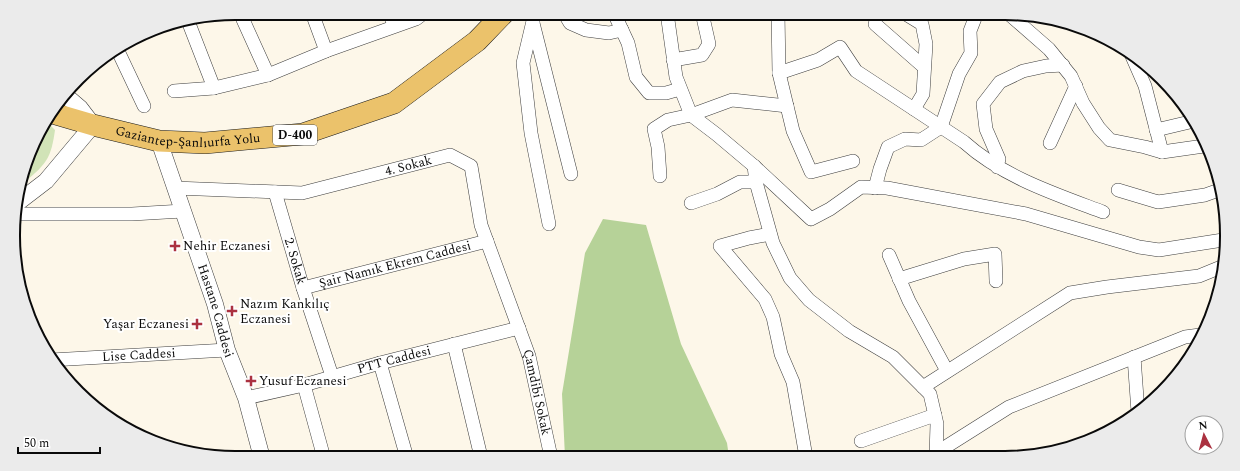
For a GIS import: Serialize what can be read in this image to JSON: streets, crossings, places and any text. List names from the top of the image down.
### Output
{
  "streets": {
    "main road": ["Gaziantep-Şanlıurfa Yolu", "D-400"],
    "street": [
      "4. Sokak",
      "2. Sokak",
      "Şair Namık Ekrem Caddesi",
      "Hastane Caddesi",
      "Lise Caddesi",
      "PTT Caddesi",
      "Çamdibi Sokak"
    ]
  },
  "crossings": [
    ["Gaziantep-Şanlıurfa Yolu", "Hastane Caddesi"],
    ["4. Sokak", "2. Sokak"],
    ["4. Sokak", "Şair Namık Ekrem Caddesi"],
    ["4. Sokak", "Hastane Caddesi"],
    ["4. Sokak", "PTT Caddesi"],
    ["4. Sokak", "Çamdibi Sokak"],
    ["2. Sokak", "Şair Namık Ekrem Caddesi"],
    ["2. Sokak", "PTT Caddesi"],
    ["Hastane Caddesi", "Lise Caddesi"],
    ["Hastane Caddesi", "PTT Caddesi"],
    ["PTT Caddesi", "Çamdibi Sokak"]
  ],
  "places": {
    "health": [
      "Nehir Eczanesi",
      "Nazım Kankılıç Eczanesi",
      "Yaşar Eczanesi",
      "Yusuf Eczanesi"
    ]
  },
  "scale_bar": "50 m",
  "north": "top"
}
